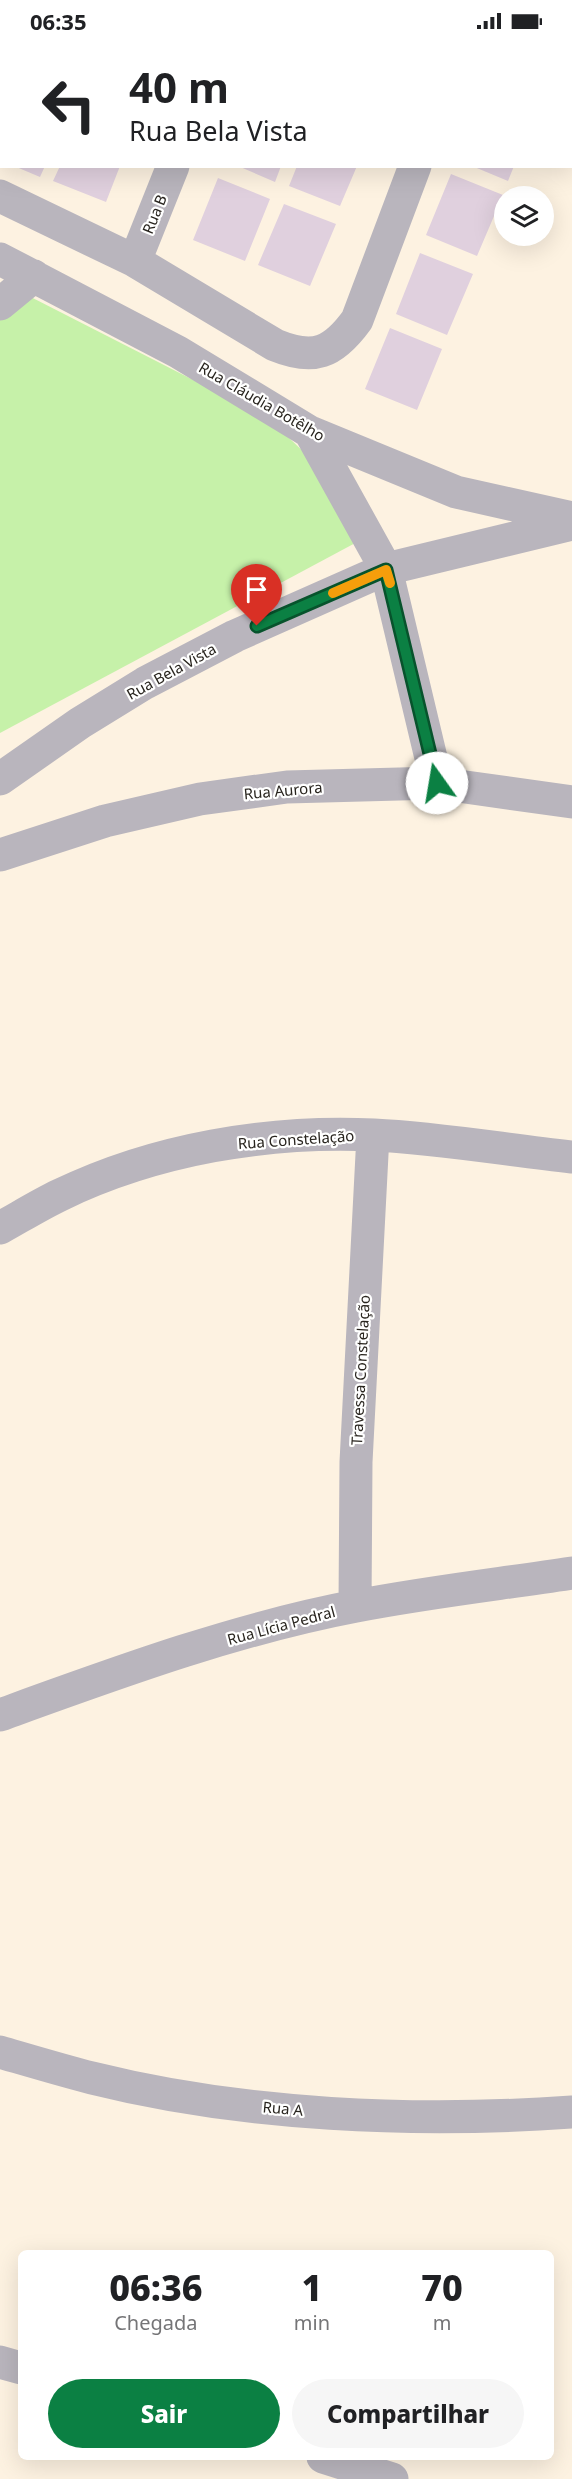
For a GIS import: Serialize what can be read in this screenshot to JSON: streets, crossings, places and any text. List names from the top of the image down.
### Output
{
  "streets": {
    "street": [
      "Rua B",
      "Rua Cláudia Botêlho",
      "Rua Bela Vista",
      "Rua Aurora",
      "Rua Constelação",
      "Travessa Constelação",
      "Rua Lícia Pedral",
      "Rua A"
    ]
  },
  "crossings": [
    ["Rua Constelação", "Travessa Constelação"],
    ["Travessa Constelação", "Rua Lícia Pedral"]
  ],
  "page": {
    "status": "06:35",
    "turn": ["40 m", "Rua Bela Vista"],
    "eta": [
      "06:36",
      "Chegada",
      "1",
      "min",
      "70",
      "m"
    ],
    "buttons": ["Sair", "Compartilhar"]
  }
}
